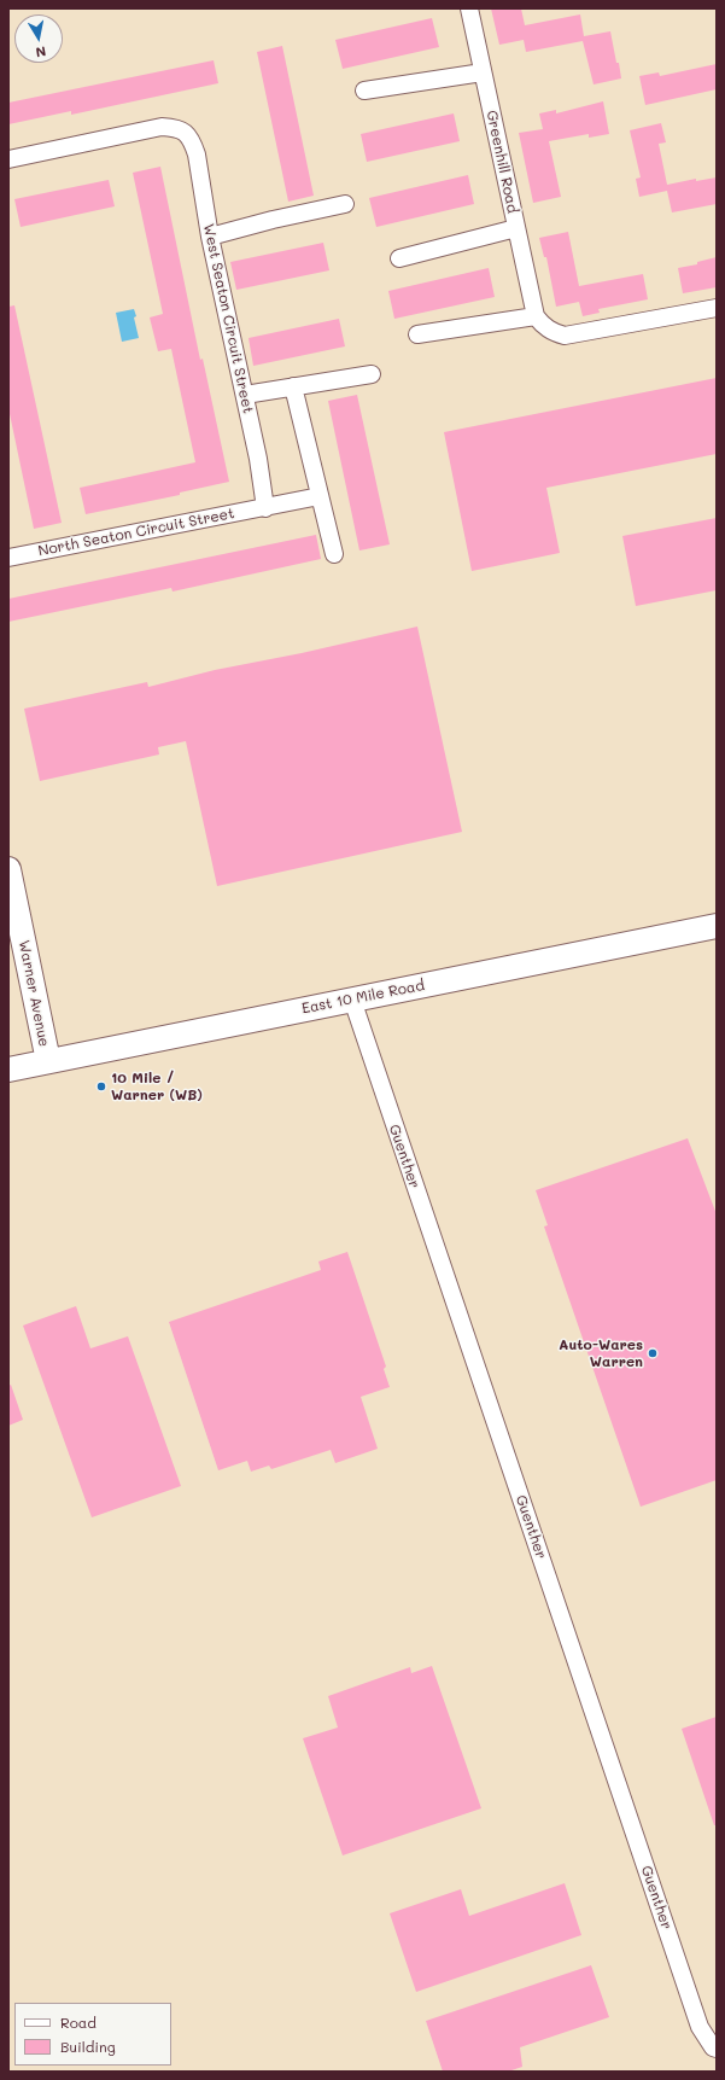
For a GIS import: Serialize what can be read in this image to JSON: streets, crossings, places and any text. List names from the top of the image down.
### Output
{
  "streets": {
    "main road": ["Warner Avenue", "East 10 Mile Road"],
    "street": [
      "Greenhill Road",
      "West Seaton Circuit Street",
      "North Seaton Circuit Street",
      "Guenther"
    ]
  },
  "crossings": [
    ["West Seaton Circuit Street", "North Seaton Circuit Street"],
    ["Warner Avenue", "East 10 Mile Road"],
    ["East 10 Mile Road", "Guenther"]
  ],
  "places": ["10 Mile / Warner (WB)", "Auto-Wares Warren"],
  "legend": ["Road", "Building"],
  "north": "bottom"
}
